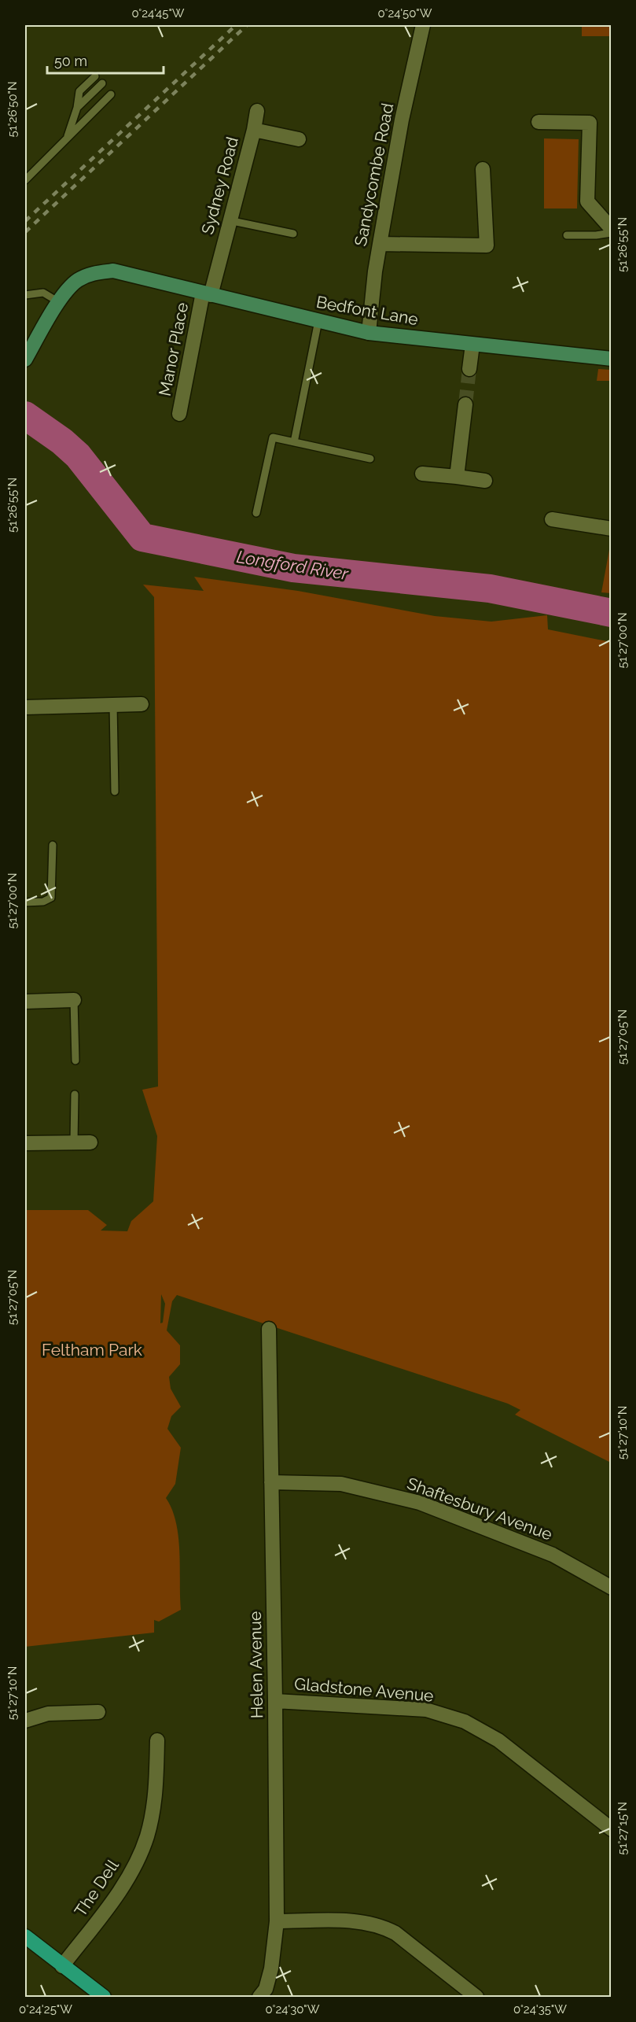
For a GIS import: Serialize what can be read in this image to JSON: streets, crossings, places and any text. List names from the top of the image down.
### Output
{
  "streets": {
    "main road": ["Bedfont Lane"],
    "street": [
      "Sandycombe Road",
      "Sydney Road",
      "Manor Place",
      "Shaftesbury Avenue",
      "Helen Avenue",
      "Gladstone Avenue",
      "The Dell"
    ]
  },
  "crossings": [
    ["Sandycombe Road", "Bedfont Lane"],
    ["Sydney Road", "Bedfont Lane"],
    ["Sydney Road", "Manor Place"],
    ["Bedfont Lane", "Manor Place"],
    ["Shaftesbury Avenue", "Helen Avenue"],
    ["Helen Avenue", "Gladstone Avenue"]
  ],
  "water": ["Longford River"],
  "parks": ["Feltham Park"],
  "scale_bar": "50 m",
  "coordinates": [
    "0°24'45\"W",
    "0°24'50\"W",
    "51°26'50\"N",
    "51°26'55\"N",
    "51°27'00\"N",
    "51°27'05\"N",
    "51°27'10\"N",
    "51°27'15\"N",
    "0°24'25\"W",
    "0°24'30\"W",
    "0°24'35\"W"
  ]
}
